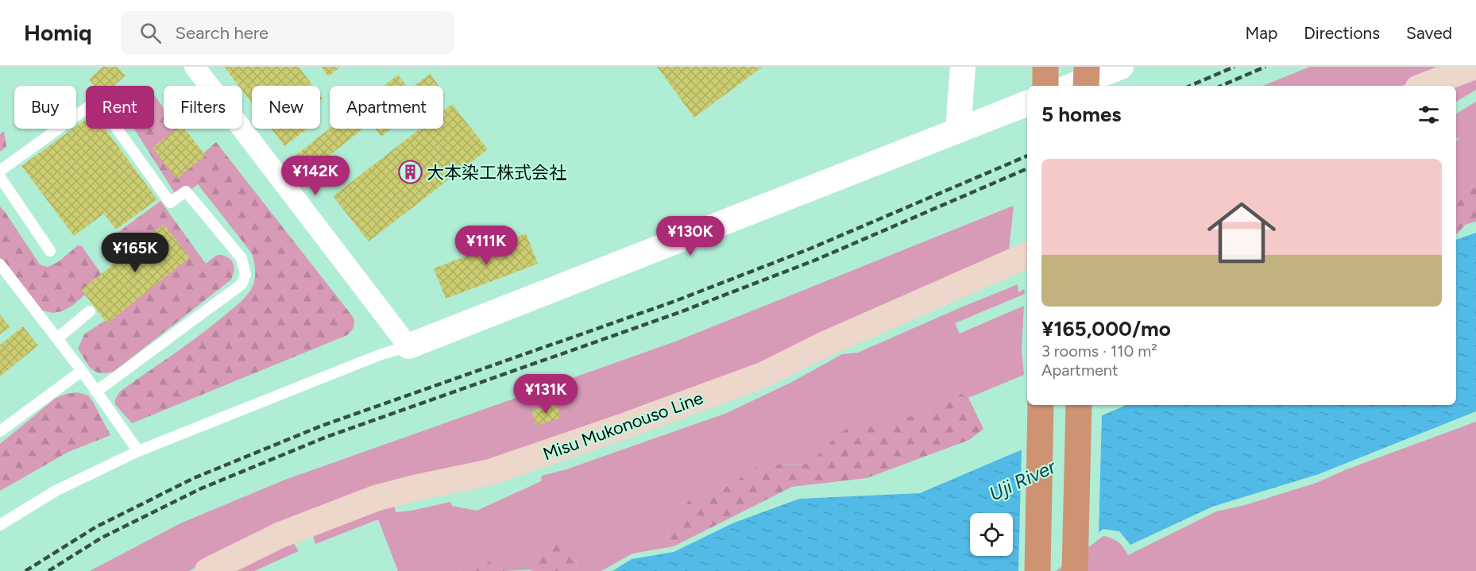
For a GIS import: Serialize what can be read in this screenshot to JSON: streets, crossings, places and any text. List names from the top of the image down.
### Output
{
  "streets": {
    "main road": ["Misu Mukonouso Line"]
  },
  "water": ["Uji River"],
  "places": {
    "building": ["大本染工株式会社"]
  },
  "page": {
    "header": "Homiq",
    "search": "Search here",
    "nav": ["Map", "Directions", "Saved"],
    "chip": [
      "Buy",
      "Rent",
      "Filters",
      "New",
      "Apartment"
    ],
    "heading": "5 homes",
    "list": [
      {
        "name": "¥165,000/mo",
        "note": "3 rooms · 110 m² · Apartment"
      }
    ],
    "price": [
      "¥142K",
      "¥130K",
      "¥111K",
      "¥165K",
      "¥131K"
    ]
  }
}
